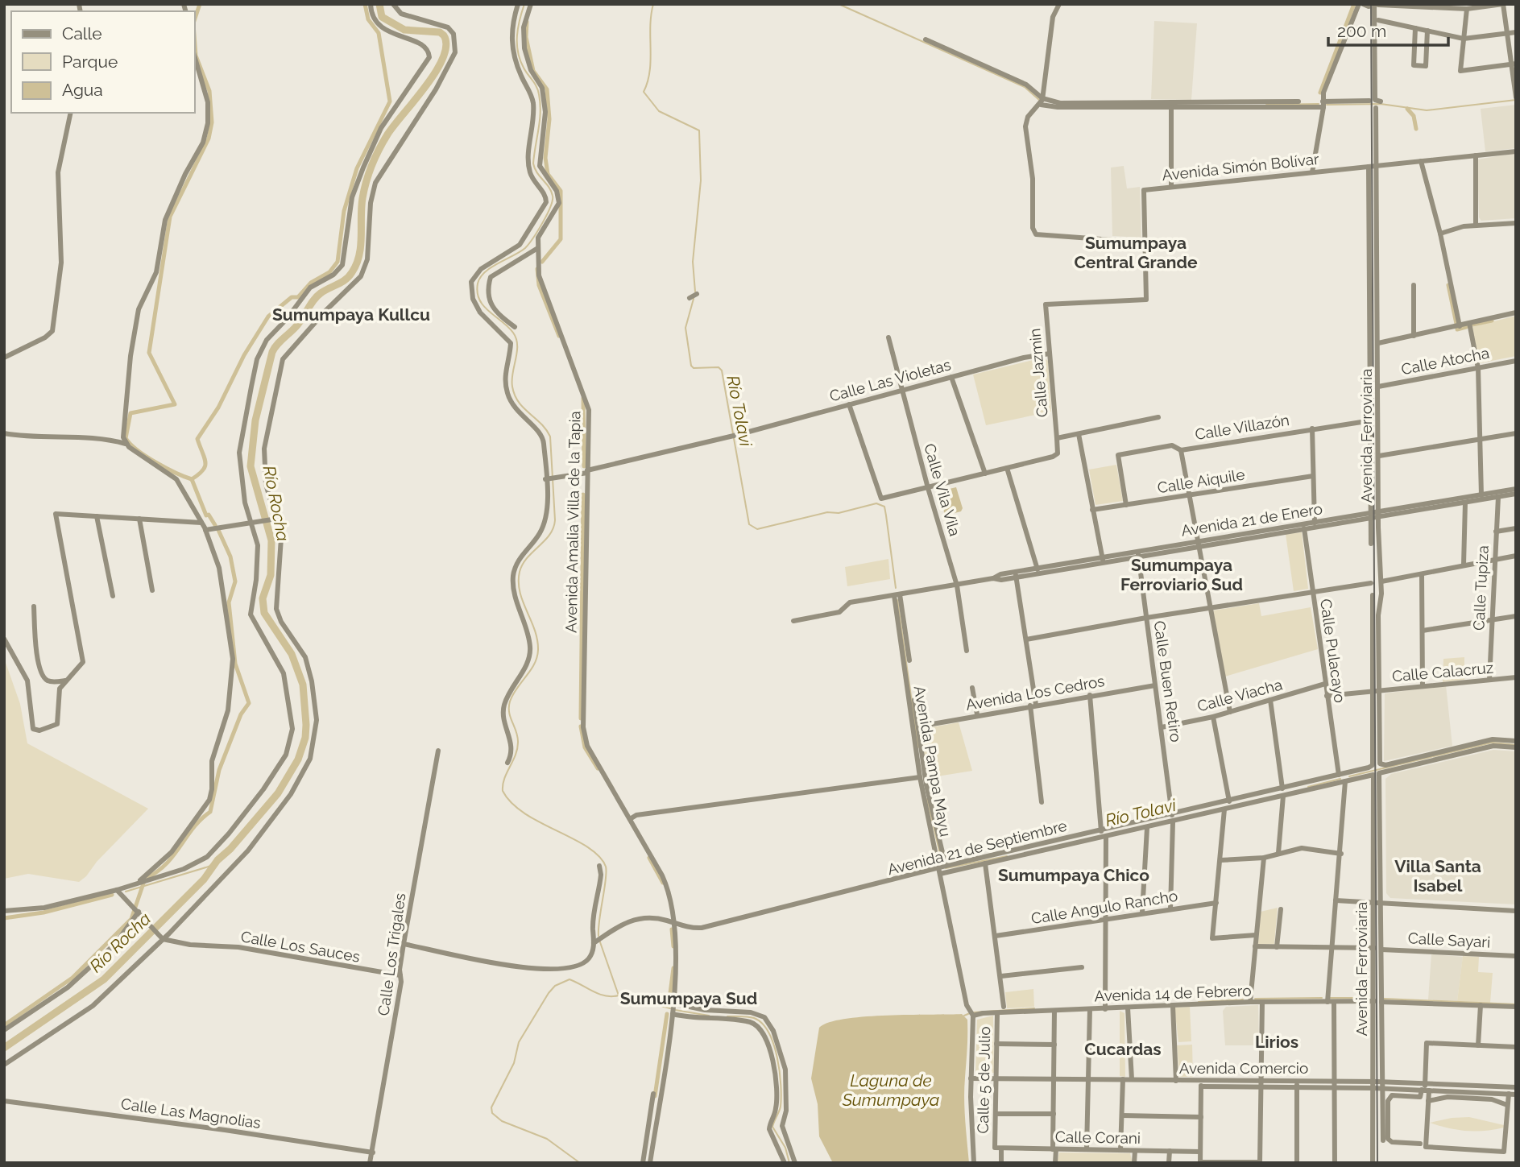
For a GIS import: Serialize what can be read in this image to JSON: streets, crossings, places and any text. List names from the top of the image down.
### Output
{
  "streets": {
    "street": [
      "Avenida Simón Bolívar",
      "Calle Atocha",
      "Calle Jazmin",
      "Calle Las Violetas",
      "Calle Villazón",
      "Avenida Ferroviaria",
      "Calle Aiquile",
      "Calle Vila Vila",
      "Avenida 21 de Enero",
      "Avenida Amalia Villa de la Tapia",
      "Calle Tupiza",
      "Calle Pulacayo",
      "Calle Calacruz",
      "Calle Buen Retiro",
      "Avenida Los Cedros",
      "Calle Viacha",
      "Avenida Pampa Mayu",
      "Avenida 21 de Septiembre",
      "Calle Angulo Rancho",
      "Calle Sayari",
      "Calle Los Sauces",
      "Calle Los Trigales",
      "Avenida 14 de Febrero",
      "Avenida Comercio",
      "Calle 5 de Julio",
      "Calle Las Magnolias",
      "Calle Corani"
    ]
  },
  "crossings": [
    ["Avenida Simón Bolívar", "Calle Jazmin"],
    ["Avenida Simón Bolívar", "Avenida Ferroviaria"],
    ["Calle Atocha", "Avenida Ferroviaria"],
    ["Calle Jazmin", "Calle Las Violetas"],
    ["Calle Las Violetas", "Calle Vila Vila"],
    ["Calle Las Violetas", "Avenida Amalia Villa de la Tapia"],
    ["Calle Villazón", "Avenida Ferroviaria"],
    ["Calle Villazón", "Calle Aiquile"],
    ["Avenida Ferroviaria", "Avenida 21 de Enero"],
    ["Avenida Ferroviaria", "Calle Calacruz"],
    ["Avenida Ferroviaria", "Avenida 21 de Septiembre"],
    ["Avenida Ferroviaria", "Calle Sayari"],
    ["Avenida Ferroviaria", "Avenida 14 de Febrero"],
    ["Avenida Ferroviaria", "Avenida Comercio"],
    ["Calle Vila Vila", "Avenida 21 de Enero"],
    ["Avenida 21 de Enero", "Calle Tupiza"],
    ["Avenida 21 de Enero", "Calle Pulacayo"],
    ["Avenida 21 de Enero", "Calle Buen Retiro"],
    ["Avenida 21 de Enero", "Avenida Pampa Mayu"],
    ["Avenida Amalia Villa de la Tapia", "Avenida 21 de Septiembre"],
    ["Calle Tupiza", "Calle Calacruz"],
    ["Calle Pulacayo", "Calle Viacha"],
    ["Calle Pulacayo", "Avenida 21 de Septiembre"],
    ["Calle Pulacayo", "Avenida 14 de Febrero"],
    ["Calle Pulacayo", "Avenida Comercio"],
    ["Calle Calacruz", "Avenida 21 de Septiembre"],
    ["Calle Buen Retiro", "Avenida Los Cedros"],
    ["Calle Buen Retiro", "Calle Viacha"],
    ["Calle Buen Retiro", "Avenida 21 de Septiembre"],
    ["Avenida Los Cedros", "Avenida Pampa Mayu"],
    ["Avenida Pampa Mayu", "Avenida 21 de Septiembre"],
    ["Avenida Pampa Mayu", "Avenida 14 de Febrero"],
    ["Avenida Pampa Mayu", "Avenida Comercio"],
    ["Calle Los Sauces", "Calle Los Trigales"],
    ["Calle Los Trigales", "Calle Las Magnolias"],
    ["Avenida 14 de Febrero", "Calle 5 de Julio"],
    ["Avenida Comercio", "Calle 5 de Julio"],
    ["Calle 5 de Julio", "Calle Corani"]
  ],
  "districts": [
    "Sumumpaya Central Grande",
    "Sumumpaya Kullcu",
    "Sumumpaya Ferroviario Sud",
    "Villa Santa Isabel",
    "Sumumpaya Chico",
    "Sumumpaya Sud",
    "Lirios",
    "Cucardas"
  ],
  "water": ["Río Tolavi", "Río Rocha", "Laguna de Sumumpaya"],
  "legend": ["Calle", "Parque", "Agua"],
  "scale_bar": "200 m"
}
